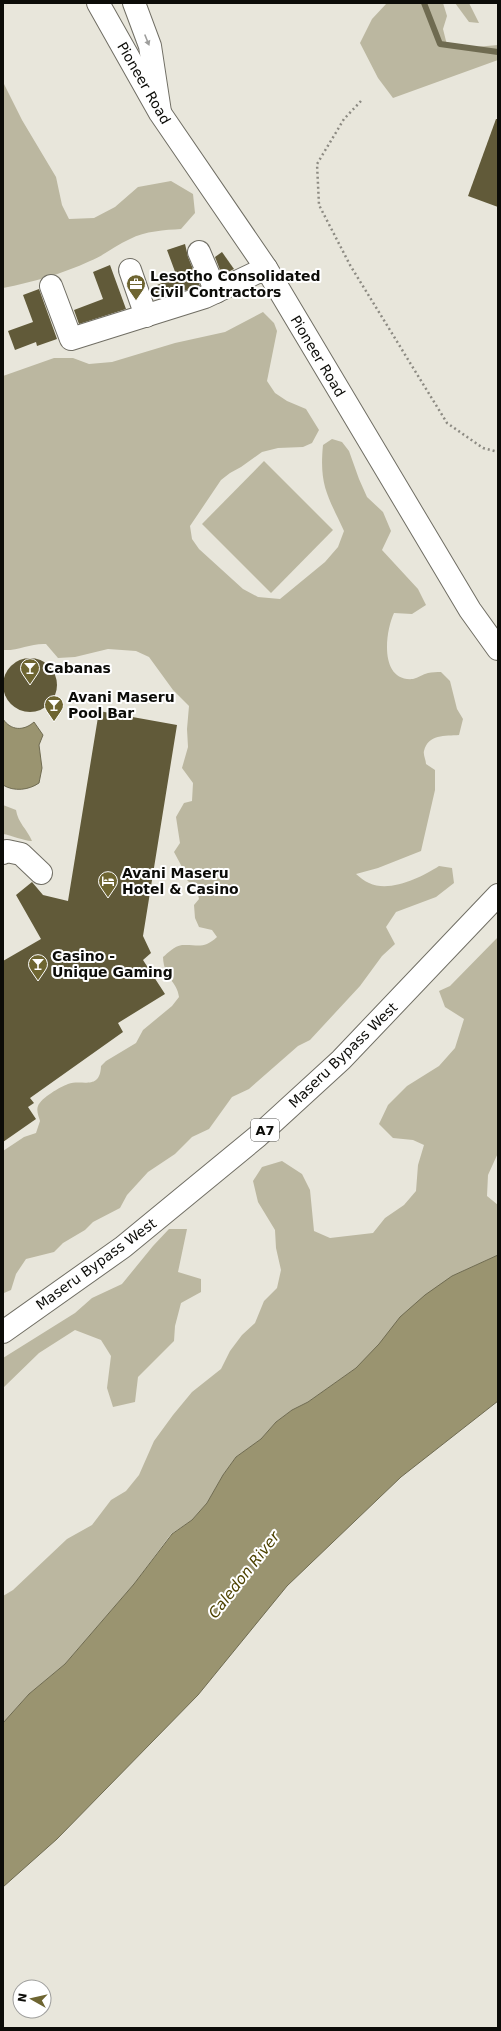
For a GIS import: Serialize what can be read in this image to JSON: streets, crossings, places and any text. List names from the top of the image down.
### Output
{
  "streets": {
    "main road": ["Pioneer Road", "Maseru Bypass West", "A7"]
  },
  "water": ["Caledon River"],
  "places": {
    "office": ["Lesotho Consolidated Civil Contractors"],
    "bar": ["Cabanas", "Avani Maseru Pool Bar", "Casino - Unique Gaming"],
    "hotel": ["Avani Maseru Hotel & Casino"]
  },
  "north": "left"
}
